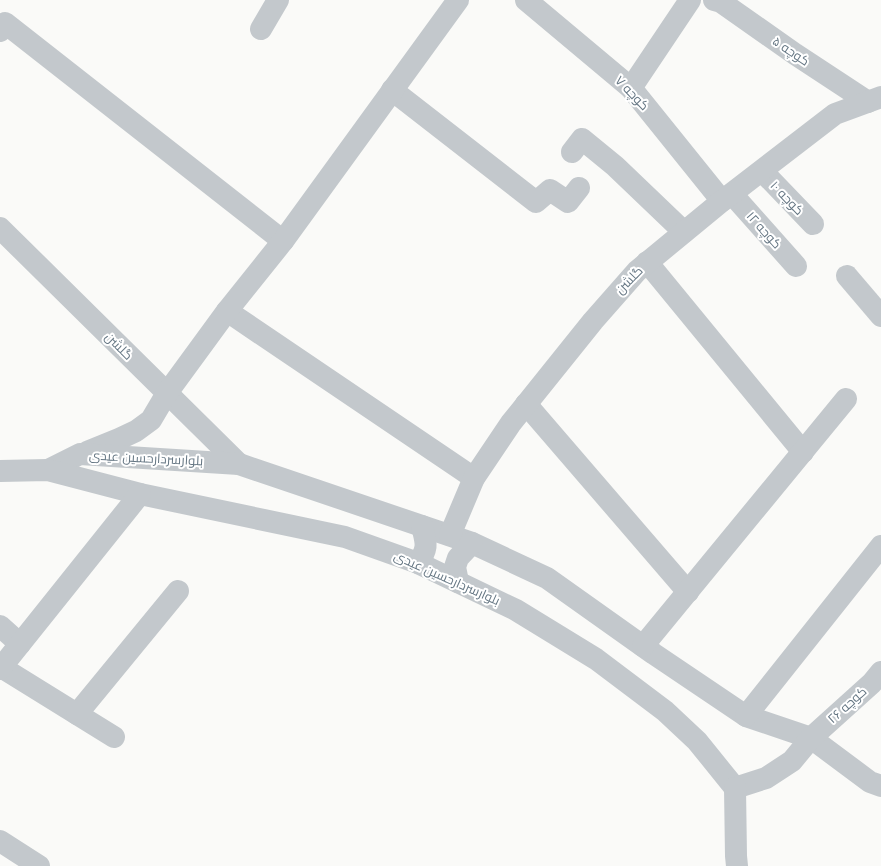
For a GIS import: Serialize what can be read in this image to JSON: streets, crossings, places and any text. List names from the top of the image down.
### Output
{
  "streets": {
    "street": [
      "کوچه ۵",
      "کوچه ۷",
      "کوچه ۱۰",
      "کوچه ۱۲",
      "گلشن",
      "بلوارسردارحسین عیدی",
      "کوچه ۲۶"
    ]
  },
  "crossings": [
    ["کوچه ۵", "گلشن"],
    ["کوچه ۷", "کوچه ۱۲"],
    ["کوچه ۷", "گلشن"],
    ["کوچه ۱۰", "گلشن"],
    ["کوچه ۱۲", "گلشن"],
    ["گلشن", "بلوارسردارحسین عیدی"],
    ["بلوارسردارحسین عیدی", "کوچه ۲۶"]
  ]
}
